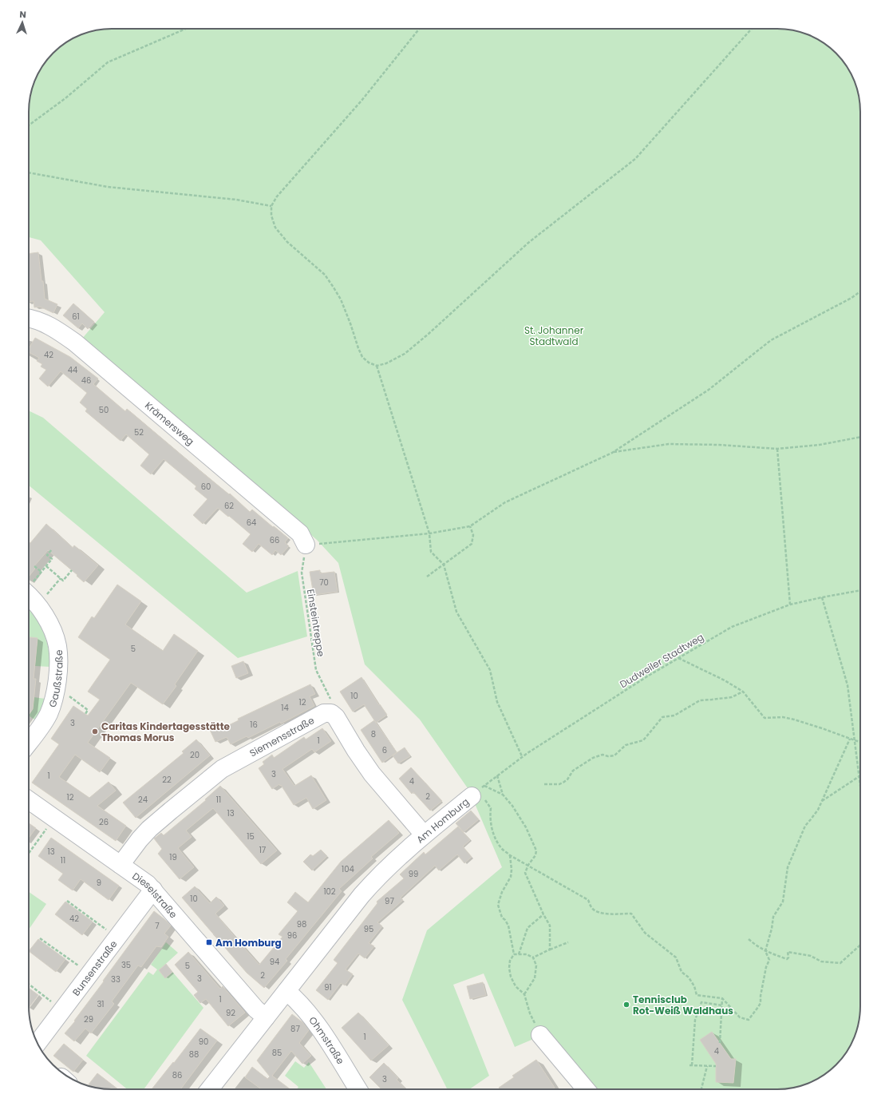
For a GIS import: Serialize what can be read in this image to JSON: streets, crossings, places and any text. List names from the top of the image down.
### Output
{
  "streets": {
    "street": [
      "Krämersweg",
      "Gaußstraße",
      "Siemensstraße",
      "Am Homburg",
      "Dieselstraße",
      "Bunsenstraße",
      "Ohmstraße"
    ],
    "path": ["Einsteintreppe", "Dudweiler Stadtweg"]
  },
  "crossings": [
    ["Krämersweg", "Einsteintreppe"],
    ["Dudweiler Stadtweg", "Am Homburg"],
    ["Siemensstraße", "Am Homburg"],
    ["Siemensstraße", "Dieselstraße"],
    ["Am Homburg", "Dieselstraße"],
    ["Am Homburg", "Ohmstraße"],
    ["Dieselstraße", "Bunsenstraße"]
  ],
  "parks": ["St. Johanner Stadtwald"],
  "places": {
    "other": ["Caritas Kindertagesstätte Thomas Morus", "Tennisclub Rot-Weiß Waldhaus"],
    "transit": ["Am Homburg"]
  },
  "house_numbers": [
    "61",
    "42",
    "44",
    "46",
    "50",
    "52",
    "60",
    "62",
    "64",
    "66",
    "70",
    "5",
    "10",
    "12",
    "14",
    "3",
    "16",
    "8",
    "1",
    "6",
    "20",
    "3",
    "1",
    "22",
    "4",
    "2",
    "12",
    "24",
    "11",
    "13",
    "26",
    "15",
    "17",
    "13",
    "19",
    "11",
    "104",
    "99",
    "9",
    "102",
    "10",
    "97",
    "42",
    "98",
    "7",
    "95",
    "96",
    "94",
    "35",
    "5",
    "2",
    "3",
    "33",
    "91",
    "1",
    "31",
    "92",
    "29",
    "87",
    "1",
    "90",
    "4",
    "85",
    "88",
    "86",
    "3"
  ],
  "north": "top"
}
